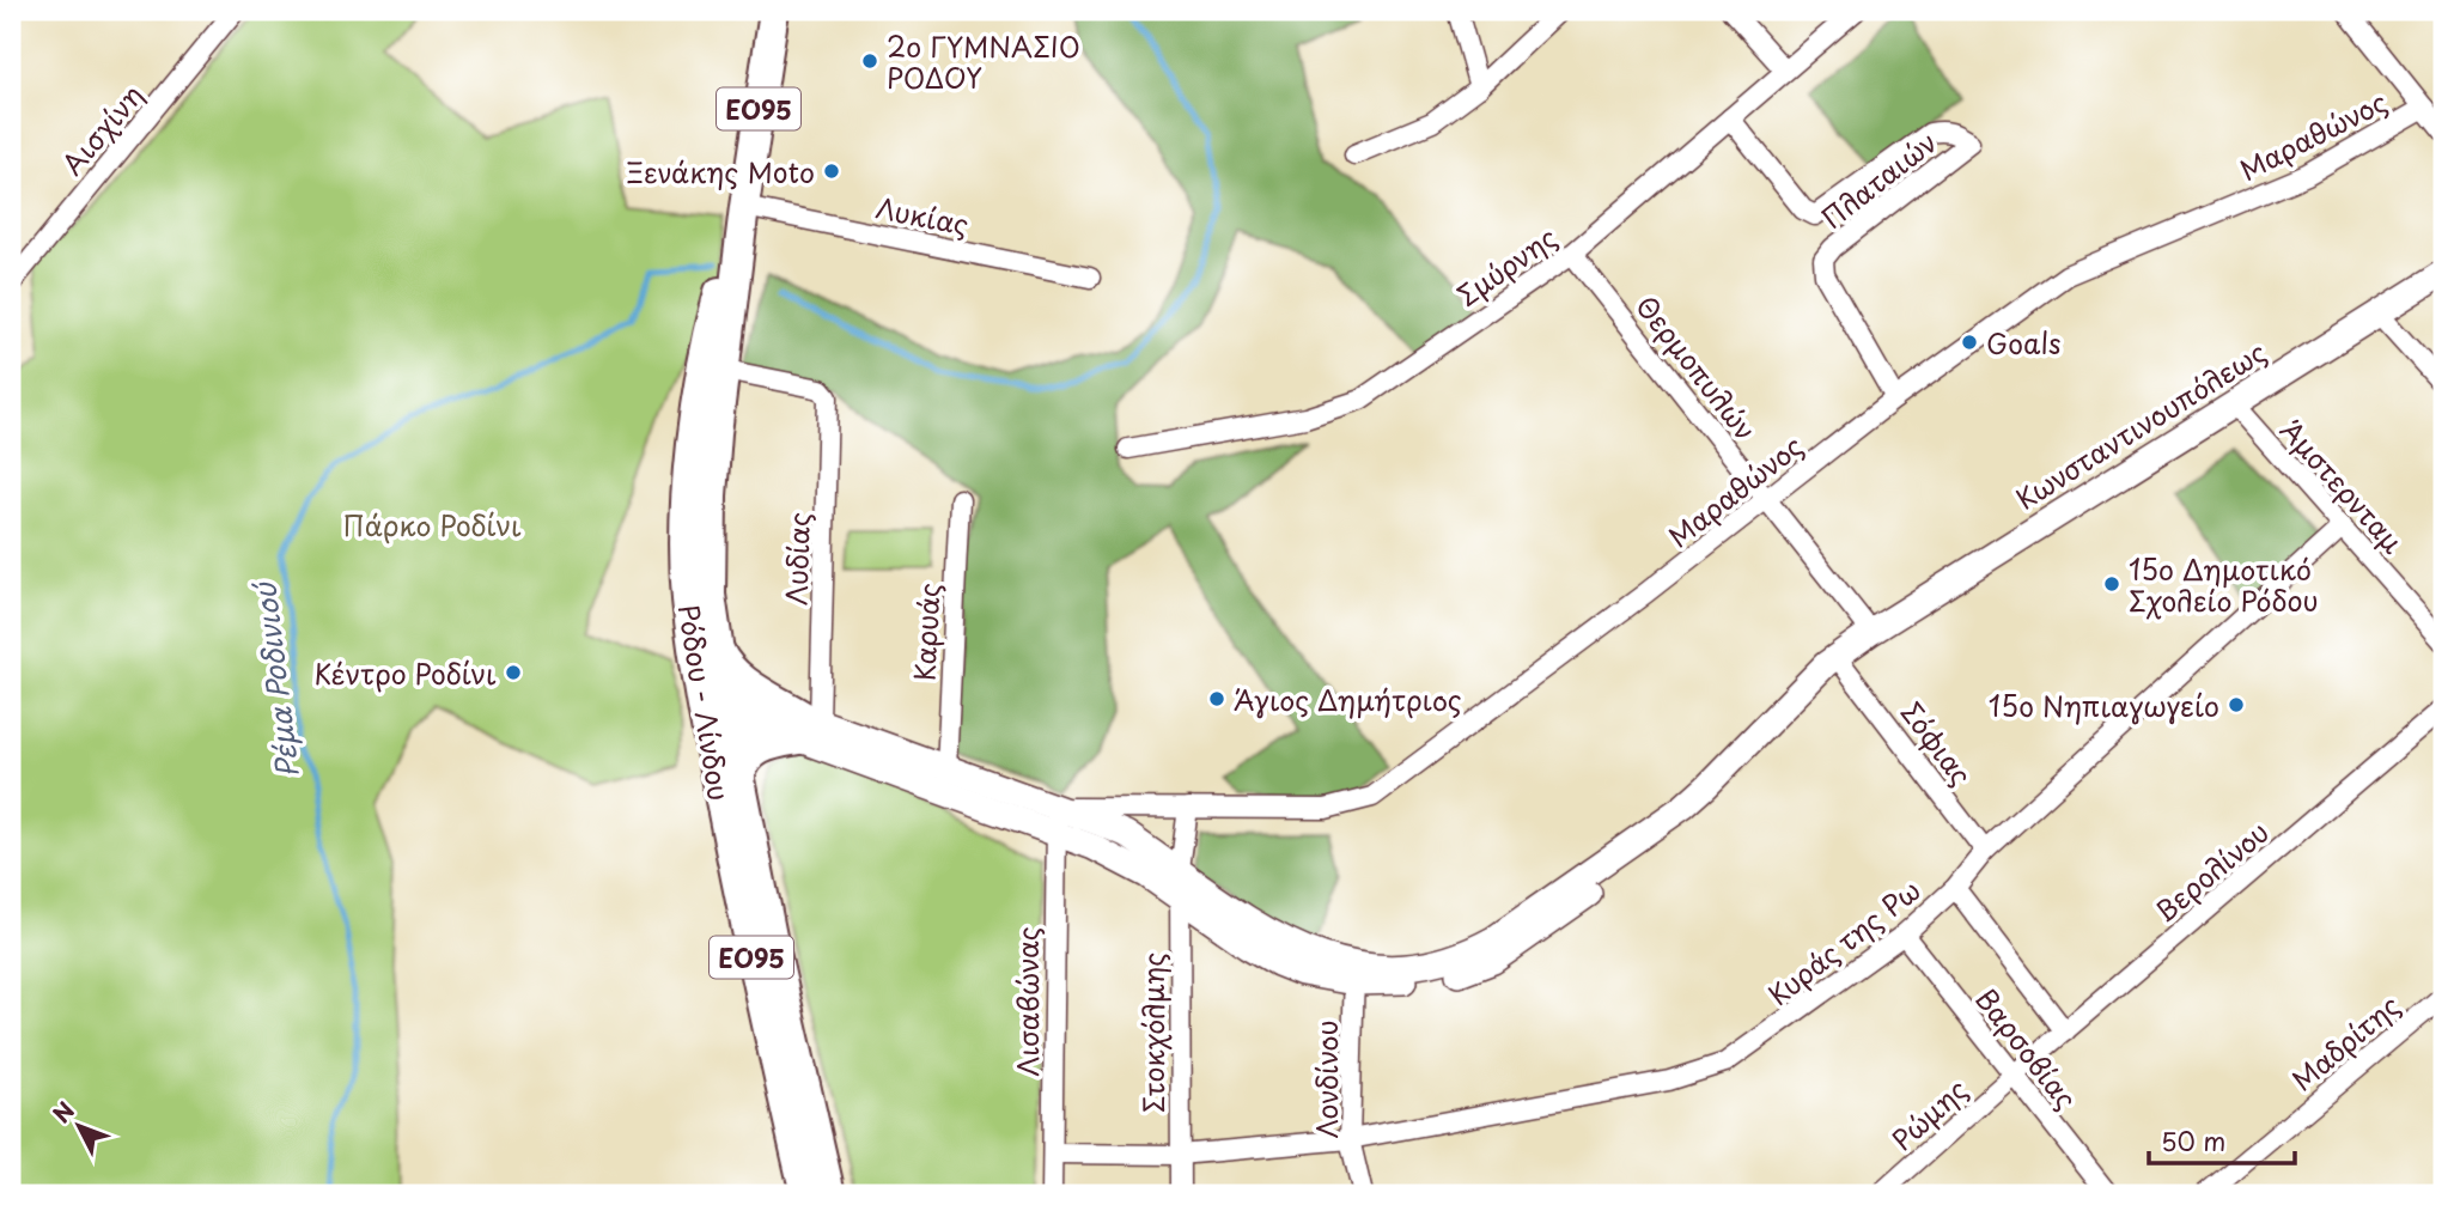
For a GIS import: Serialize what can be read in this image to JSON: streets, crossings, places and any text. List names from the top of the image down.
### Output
{
  "streets": {
    "main road": ["ΕΟ95", "Κωνσταντινουπόλεως", "Ρόδου - Λίνδου"],
    "street": [
      "Αισχίνη",
      "Μαραθώνος",
      "Πλαταιών",
      "Λυκίας",
      "Σμύρνης",
      "Θερμοπυλών",
      "Άμστερνταμ",
      "Λυδίας",
      "Καρυάς",
      "Σόφιας",
      "Βερολίνου",
      "Κυράς της Ρω",
      "Λισαβώνας",
      "Στοκχόλμης",
      "Μαδρίτης",
      "Βαρσοβίας",
      "Λονδίνου",
      "Ρώμης"
    ]
  },
  "crossings": [
    ["Μαραθώνος", "Πλαταιών"],
    ["Μαραθώνος", "Θερμοπυλών"],
    ["Μαραθώνος", "Κωνσταντινουπόλεως"],
    ["Μαραθώνος", "Λισαβώνας"],
    ["Μαραθώνος", "Στοκχόλμης"],
    ["Πλαταιών", "Σμύρνης"],
    ["Λυκίας", "Ρόδου - Λίνδου"],
    ["Σμύρνης", "Θερμοπυλών"],
    ["Θερμοπυλών", "Κωνσταντινουπόλεως"],
    ["Κωνσταντινουπόλεως", "Άμστερνταμ"],
    ["Κωνσταντινουπόλεως", "Σόφιας"],
    ["Κωνσταντινουπόλεως", "Λισαβώνας"],
    ["Κωνσταντινουπόλεως", "Στοκχόλμης"],
    ["Κωνσταντινουπόλεως", "Λονδίνου"],
    ["Άμστερνταμ", "Κυράς της Ρω"],
    ["Λυδίας", "Ρόδου - Λίνδου"],
    ["Σόφιας", "Κυράς της Ρω"],
    ["Βερολίνου", "Βαρσοβίας"],
    ["Βερολίνου", "Ρώμης"],
    ["Κυράς της Ρω", "Λισαβώνας"],
    ["Κυράς της Ρω", "Στοκχόλμης"],
    ["Κυράς της Ρω", "Βαρσοβίας"],
    ["Κυράς της Ρω", "Λονδίνου"],
    ["Βαρσοβίας", "Ρώμης"]
  ],
  "water": ["Ρέμα Ροδινιού"],
  "parks": ["Πάρκο Ροδίνι"],
  "places": [
    "2ο ΓΥΜΝΑΣΙΟ ΡΟΔΟΥ",
    "Ξενάκης Moto",
    "Goals",
    "15ο Δημοτικό Σχολείο Ρόδου",
    "Κέντρο Ροδίνι",
    "Άγιος Δημήτριος",
    "15ο Νηπιαγωγείο"
  ],
  "scale_bar": "50 m",
  "north": "top left"
}
